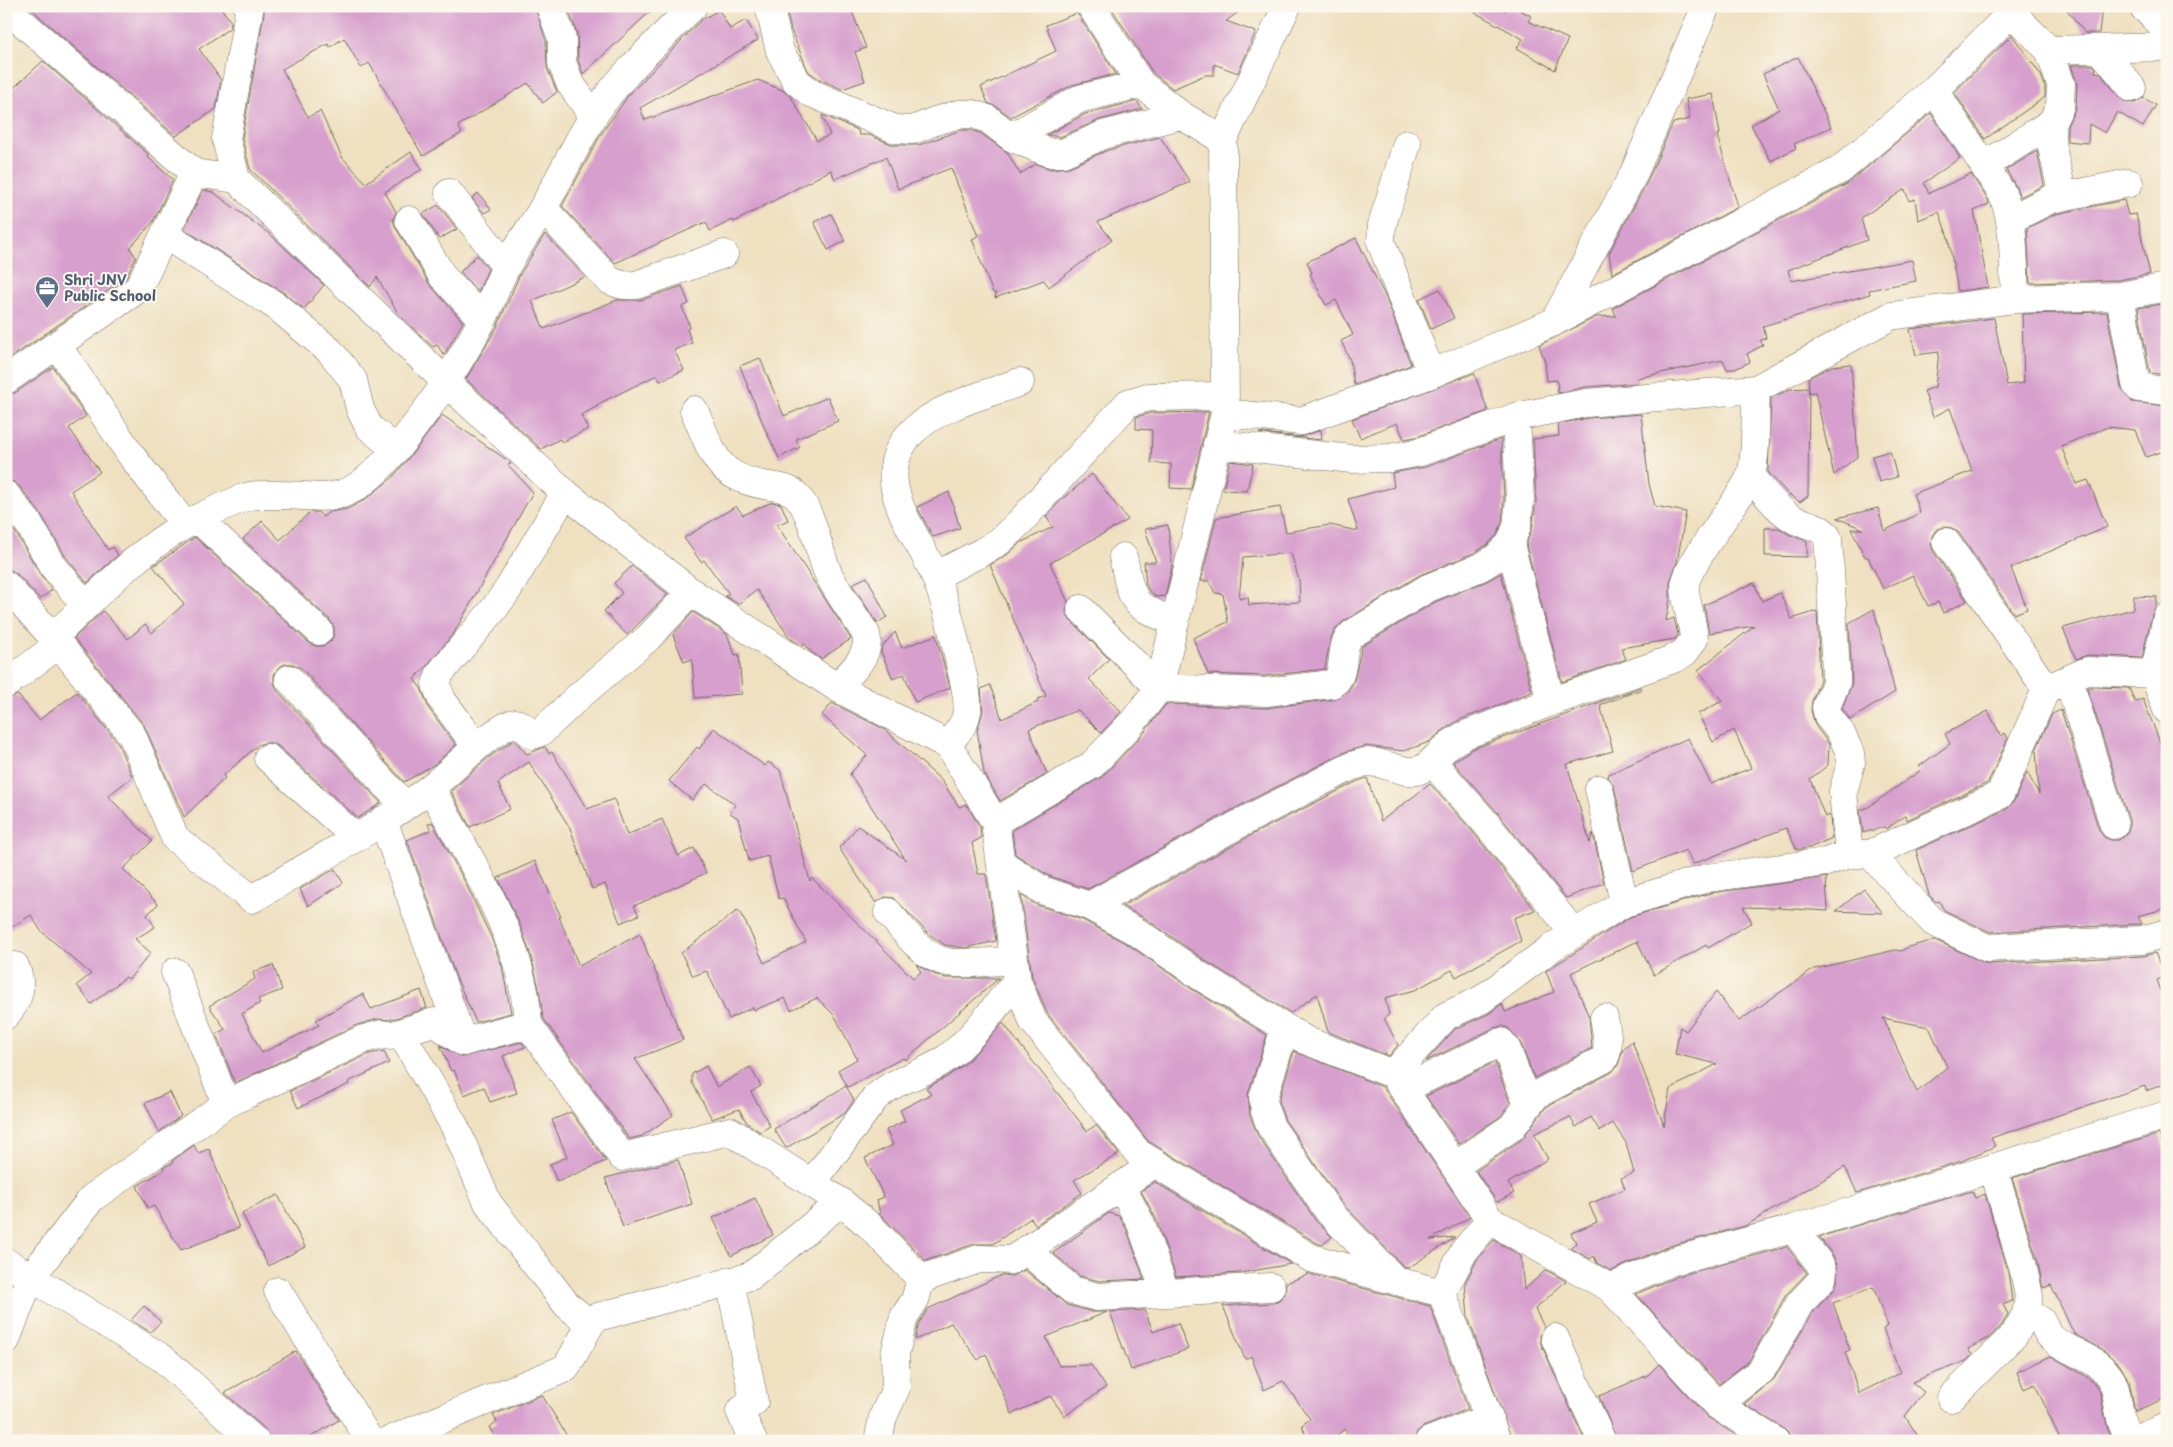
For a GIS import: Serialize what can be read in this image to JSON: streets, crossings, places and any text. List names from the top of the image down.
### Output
{
  "places": {
    "office": ["Shri JNV Public School"]
  }
}
